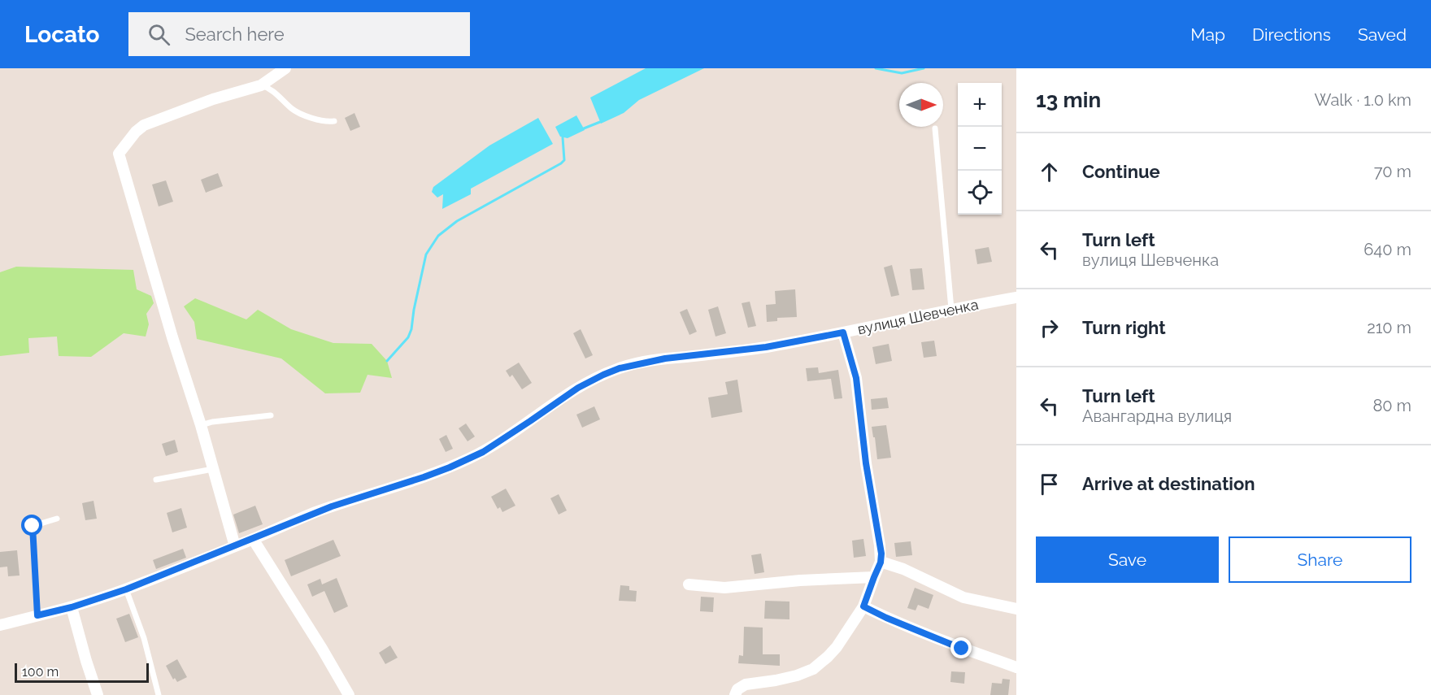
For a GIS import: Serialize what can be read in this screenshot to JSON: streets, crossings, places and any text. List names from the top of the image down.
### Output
{
  "streets": {
    "street": ["вулиця Шевченка"]
  },
  "scale_bar": "100 m",
  "north": "right",
  "page": {
    "header": "Locato",
    "search": "Search here",
    "nav": ["Map", "Directions", "Saved"],
    "heading": ["13 min", "Walk · 1.0 km"],
    "map_buttons": ["+", "−"],
    "list": [
      ["Continue", "70 m"],
      ["Turn left", "вулиця Шевченка", "640 m"],
      ["Turn right", "210 m"],
      ["Turn left", "Авангардна вулиця", "80 m"],
      "Arrive at destination"
    ],
    "buttons": ["Save", "Share"],
    "scale": "100 m"
  }
}
